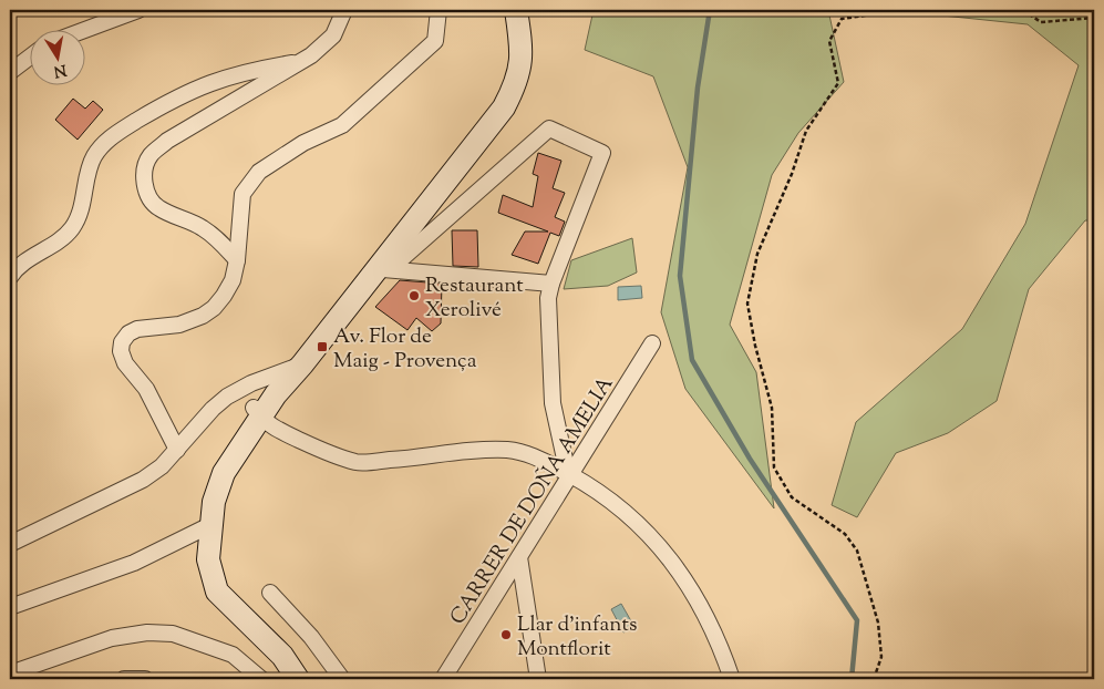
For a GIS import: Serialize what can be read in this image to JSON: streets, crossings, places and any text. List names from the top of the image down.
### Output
{
  "streets": {
    "street": ["CARRER DE DOÑA AMELIA"]
  },
  "places": {
    "other": ["Restaurant Xerolivé", "Llar d'infants Montflorit"],
    "transit": ["Av. Flor de Maig - Provença"]
  },
  "north": "bottom"
}
